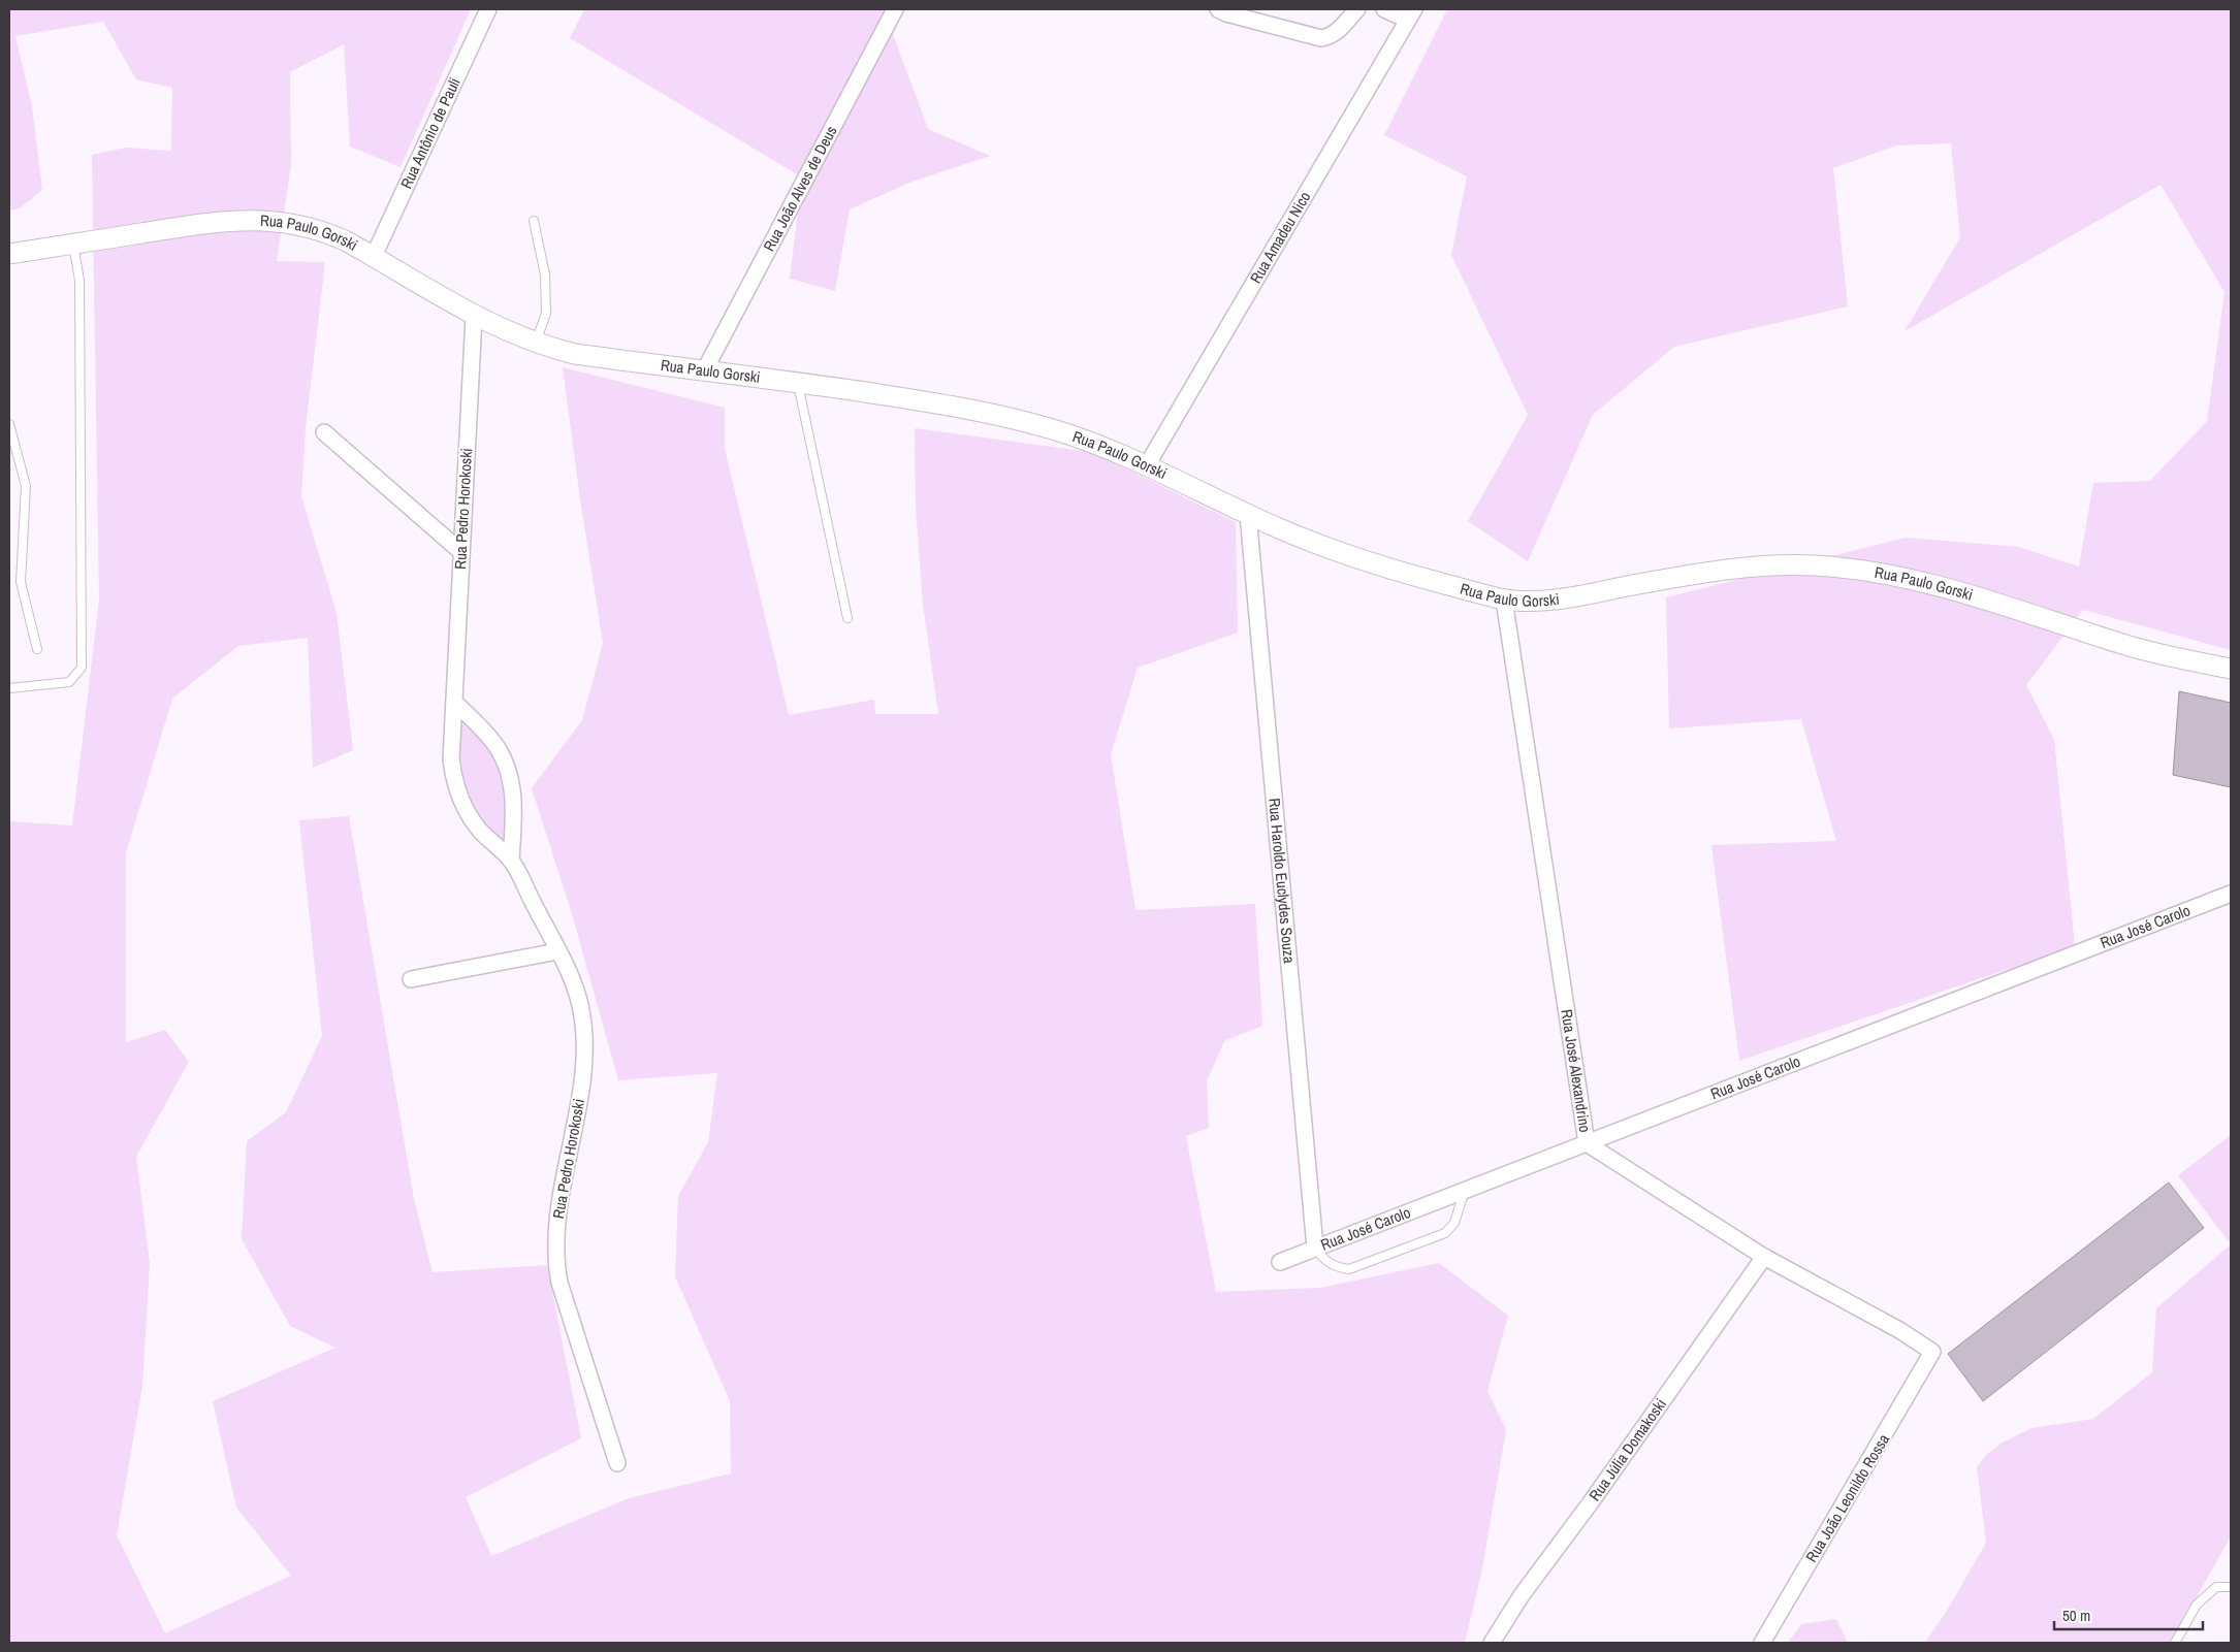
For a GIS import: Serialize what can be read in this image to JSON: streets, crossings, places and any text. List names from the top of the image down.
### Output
{
  "streets": {
    "street": [
      "Rua Antônio de Pauli",
      "Rua João Alves de Deus",
      "Rua Paulo Gorski",
      "Rua Amadeu Nico",
      "Rua Pedro Horokoski",
      "Rua Haroldo Euclydes Souza",
      "Rua José Carolo",
      "Rua José Alexandrino",
      "Rua Júlia Domakoski",
      "Rua João Leonildo Rossa"
    ]
  },
  "crossings": [
    ["Rua Antônio de Pauli", "Rua Paulo Gorski"],
    ["Rua João Alves de Deus", "Rua Paulo Gorski"],
    ["Rua Paulo Gorski", "Rua Amadeu Nico"],
    ["Rua Paulo Gorski", "Rua Pedro Horokoski"],
    ["Rua Paulo Gorski", "Rua Haroldo Euclydes Souza"],
    ["Rua Paulo Gorski", "Rua José Alexandrino"],
    ["Rua Haroldo Euclydes Souza", "Rua José Carolo"],
    ["Rua José Carolo", "Rua José Alexandrino"],
    ["Rua José Alexandrino", "Rua Júlia Domakoski"],
    ["Rua José Alexandrino", "Rua João Leonildo Rossa"]
  ],
  "scale_bar": "50 m"
}
